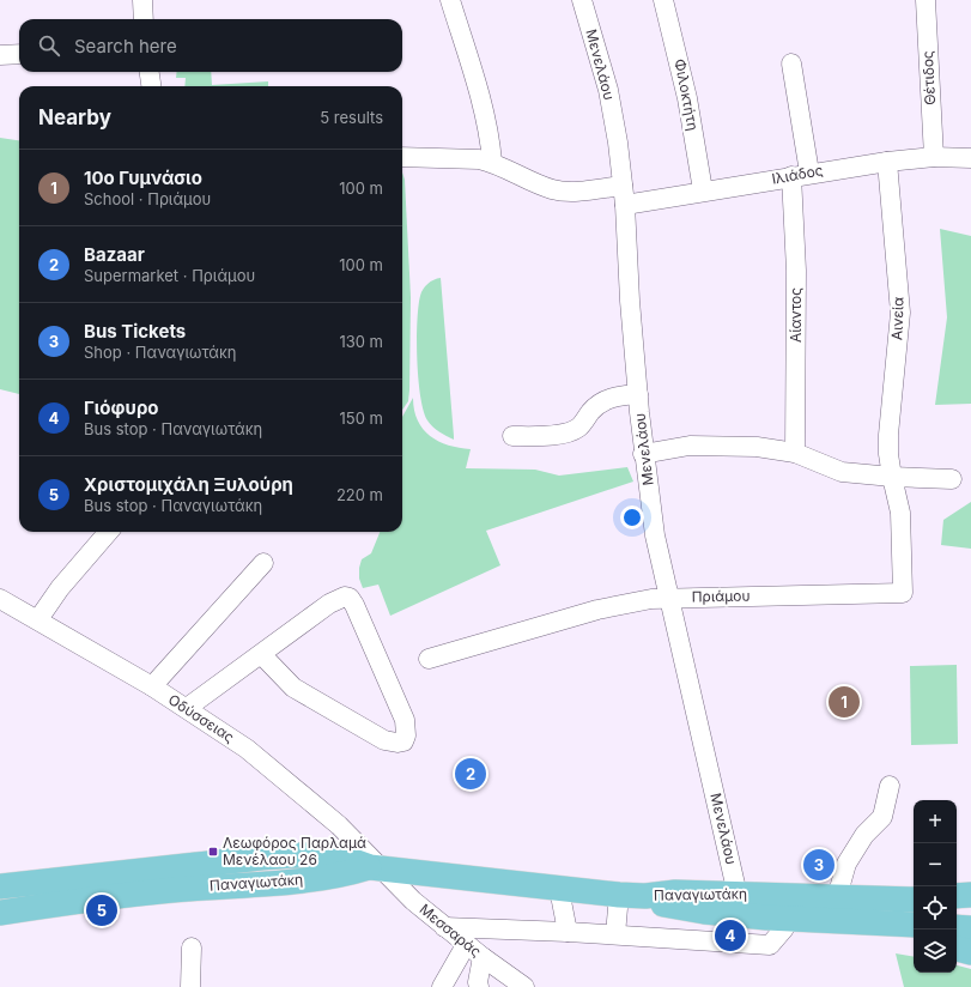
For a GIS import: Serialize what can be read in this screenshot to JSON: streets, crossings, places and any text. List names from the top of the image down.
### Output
{
  "streets": {
    "main road": ["Παναγιωτάκη"],
    "street": [
      "Μενελάου",
      "Θέτιδος",
      "Φιλοκτήτη",
      "Ιλιάδος",
      "Αίαντος",
      "Αινεία",
      "Πριάμου",
      "Οδύσσειας",
      "Μεσσαράς"
    ]
  },
  "crossings": [
    ["Μενελάου", "Ιλιάδος"],
    ["Μενελάου", "Πριάμου"],
    ["Μενελάου", "Παναγιωτάκη"],
    ["Θέτιδος", "Ιλιάδος"],
    ["Φιλοκτήτη", "Ιλιάδος"],
    ["Ιλιάδος", "Αίαντος"],
    ["Ιλιάδος", "Αινεία"],
    ["Αινεία", "Πριάμου"],
    ["Οδύσσειας", "Παναγιωτάκη"],
    ["Οδύσσειας", "Μεσσαράς"],
    ["Παναγιωτάκη", "Μεσσαράς"]
  ],
  "places": {
    "transit": ["Λεωφόρος Παρλαμά Μενέλαου 26"]
  },
  "page": {
    "search": "Search here",
    "heading": ["Nearby", "5 results"],
    "list": [
      {
        "mark": "1",
        "name": "10ο Γυμνάσιο",
        "note": "School · Πριάμου",
        "value": "100 m"
      },
      {
        "mark": "2",
        "name": "Bazaar",
        "note": "Supermarket · Πριάμου",
        "value": "100 m"
      },
      {
        "mark": "3",
        "name": "Bus Tickets",
        "note": "Shop · Παναγιωτάκη",
        "value": "130 m"
      },
      {
        "mark": "4",
        "name": "Γιόφυρο",
        "note": "Bus stop · Παναγιωτάκη",
        "value": "150 m"
      },
      {
        "mark": "5",
        "name": "Χριστομιχάλη Ξυλούρη",
        "note": "Bus stop · Παναγιωτάκη",
        "value": "220 m"
      }
    ],
    "pins": [
      "1",
      "2",
      "3",
      "5",
      "4"
    ],
    "map_buttons": ["+", "−"]
  }
}
